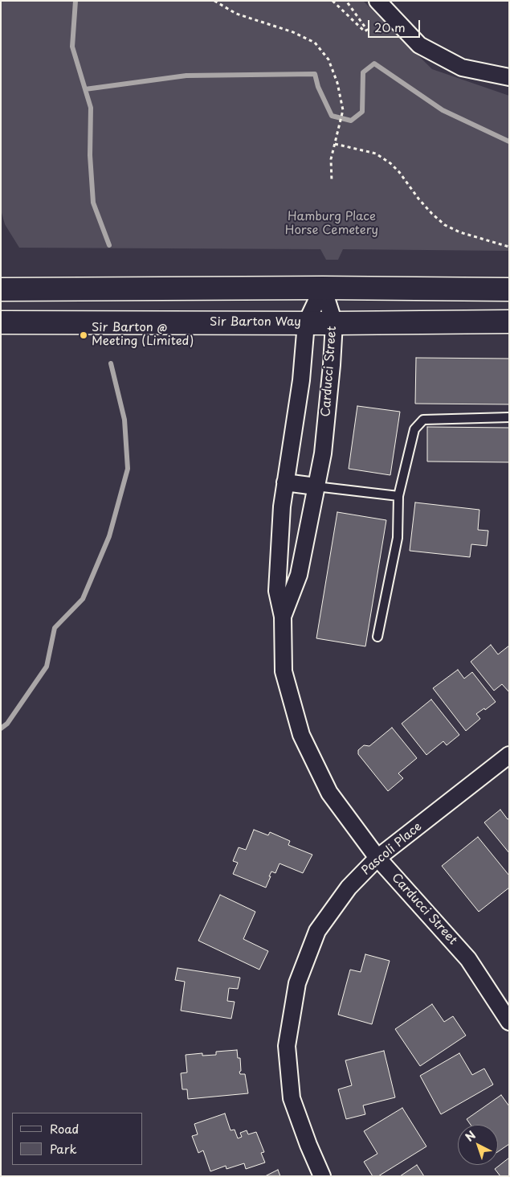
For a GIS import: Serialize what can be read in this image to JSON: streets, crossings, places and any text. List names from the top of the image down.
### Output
{
  "streets": {
    "main road": ["Sir Barton Way"],
    "street": ["Carducci Street", "Pascoli Place"]
  },
  "crossings": [
    ["Sir Barton Way", "Carducci Street"],
    ["Carducci Street", "Pascoli Place"]
  ],
  "parks": ["Hamburg Place Horse Cemetery"],
  "places": ["Sir Barton @ Meeting (Limited)"],
  "legend": ["Road", "Park"],
  "scale_bar": "20 m",
  "north": "top left"
}
